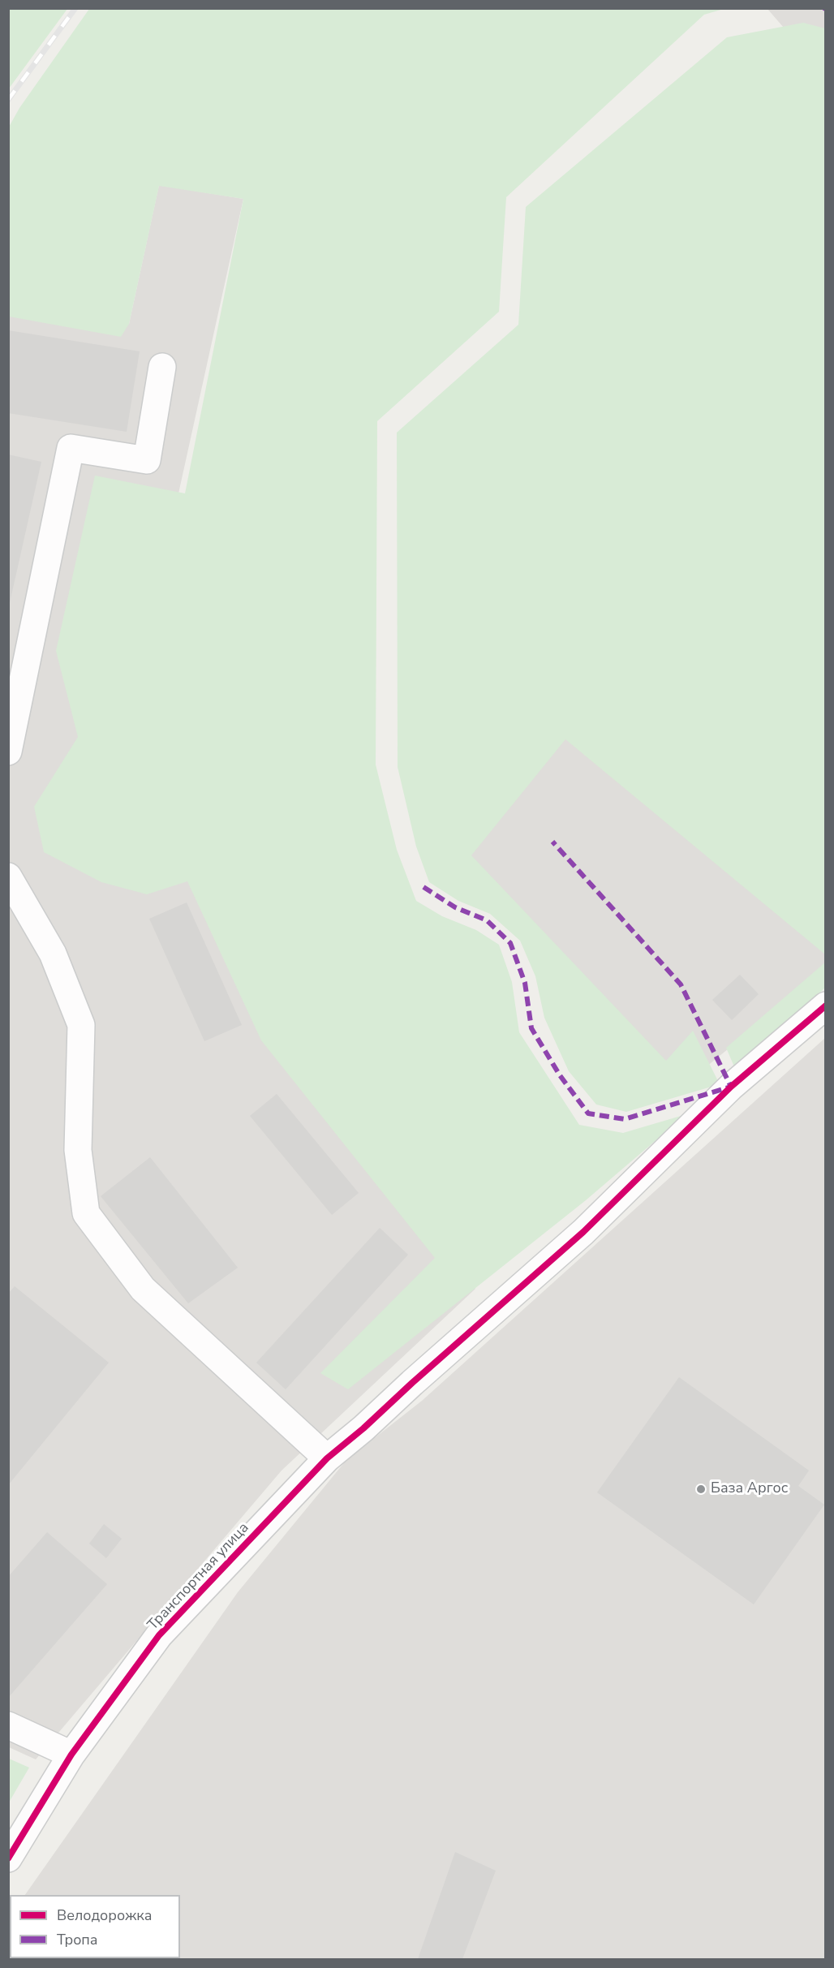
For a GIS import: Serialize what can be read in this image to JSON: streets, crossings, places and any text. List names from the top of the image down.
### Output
{
  "streets": {
    "street": ["Транспортная улица"]
  },
  "places": ["База Аргос"],
  "legend": ["Велодорожка", "Тропа"]
}
